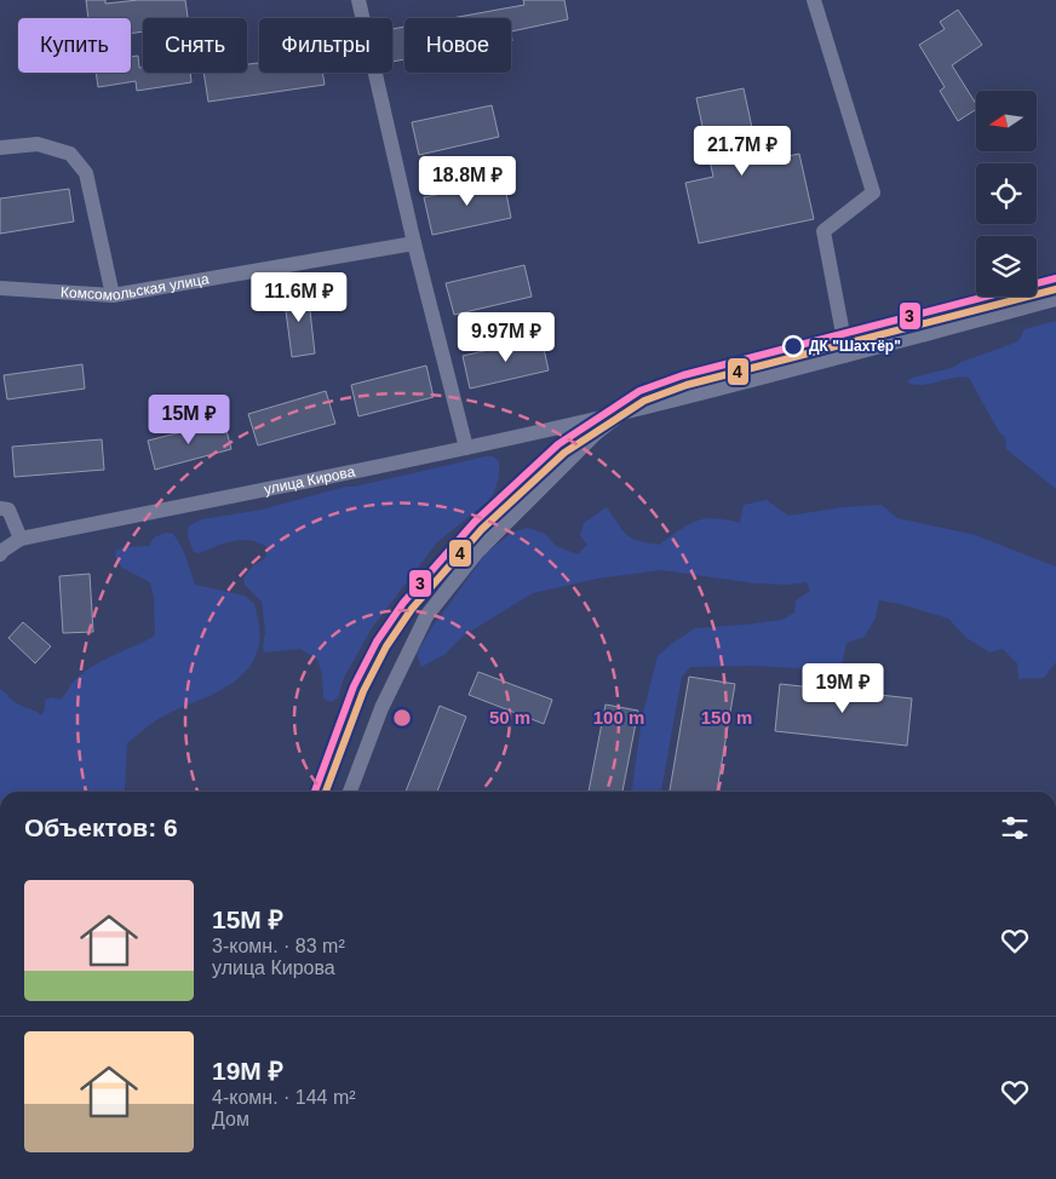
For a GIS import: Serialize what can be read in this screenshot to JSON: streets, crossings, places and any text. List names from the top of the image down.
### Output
{
  "streets": {
    "street": ["Комсомольская улица", "улица Кирова"]
  },
  "places": ["ДК \"Шахтёр\""],
  "lines": ["transit line 3", "transit line 4"],
  "north": "left",
  "page": {
    "chip": [
      "Купить",
      "Снять",
      "Фильтры",
      "Новое"
    ],
    "price": [
      "21.7M ₽",
      "18.8M ₽",
      "11.6M ₽",
      "9.97M ₽",
      "15M ₽",
      "19M ₽"
    ],
    "heading": "Объектов: 6",
    "list": [
      {
        "name": "15M ₽",
        "note": "3-комн. · 83 m² · улица Кирова"
      },
      {
        "name": "19M ₽",
        "note": "4-комн. · 144 m² · Дом"
      }
    ]
  },
  "rings": ["50 m", "100 m", "150 m"]
}
